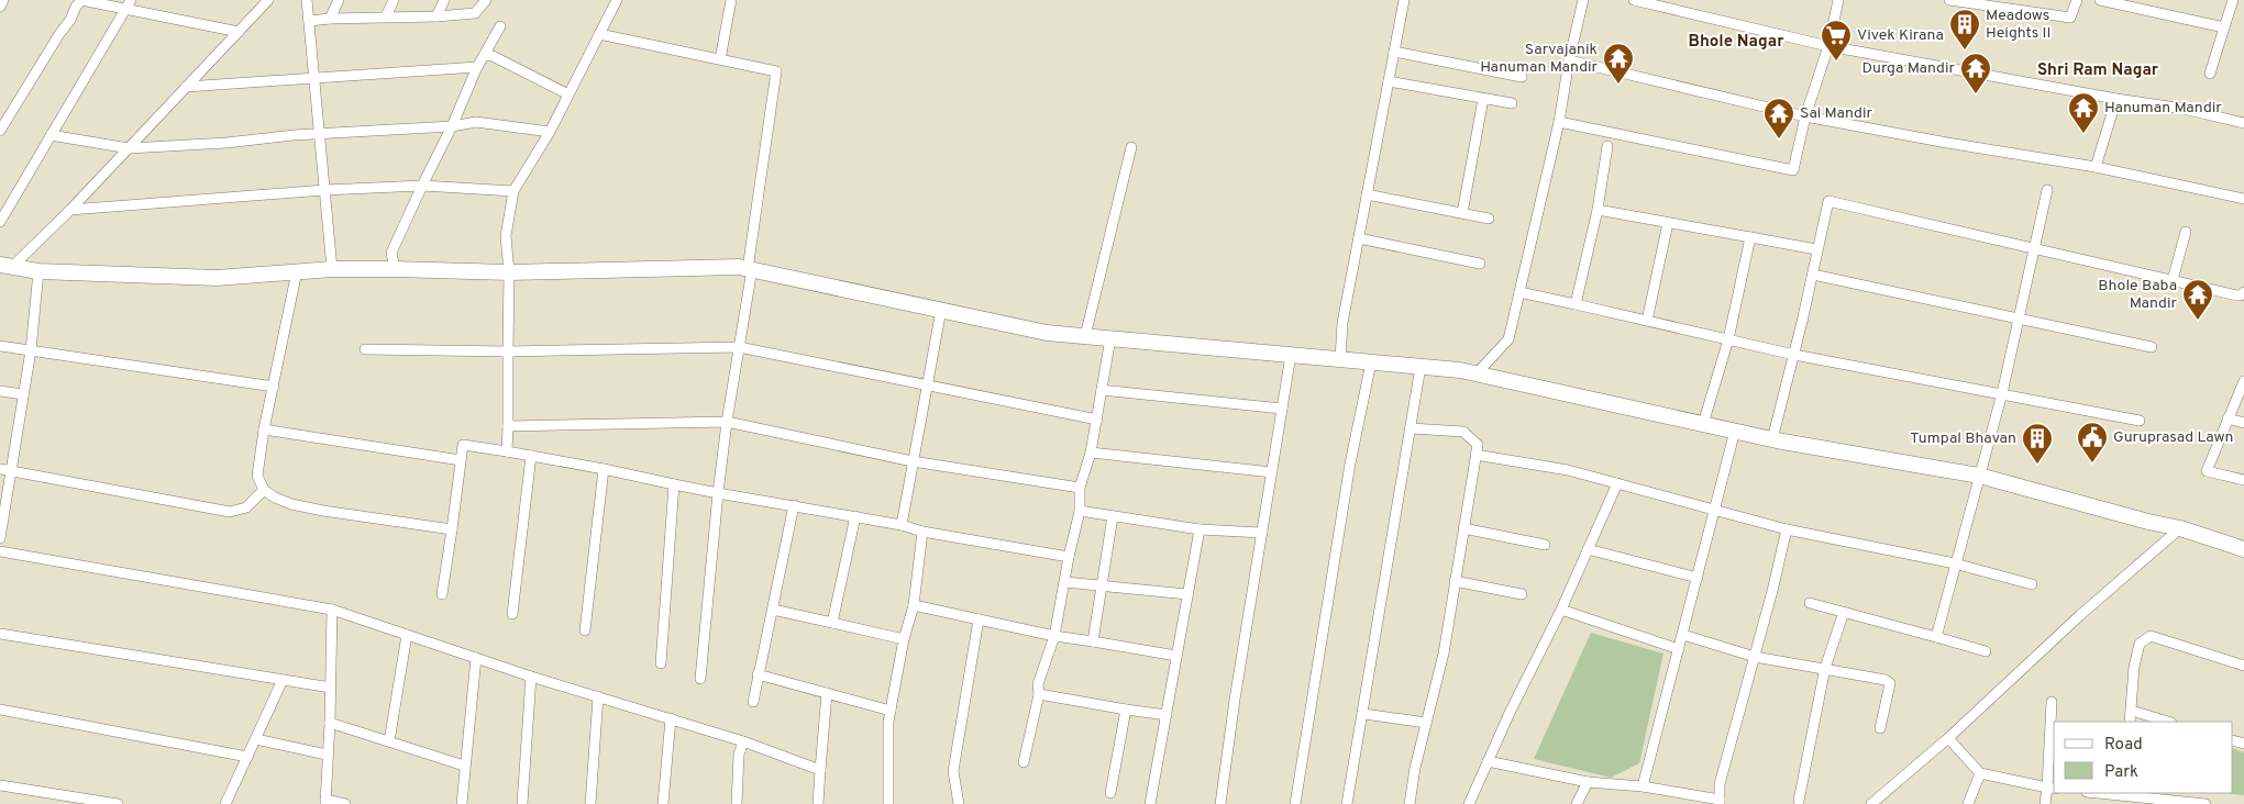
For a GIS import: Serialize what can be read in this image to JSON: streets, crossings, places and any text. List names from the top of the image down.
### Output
{
  "districts": ["Bhole Nagar", "Shri Ram Nagar"],
  "places": {
    "building": ["Meadows Heights II", "Tumpal Bhavan"],
    "supermarket": ["Vivek Kirana"],
    "temple": [
      "Sarvajanik Hanuman Mandir",
      "Durga Mandir",
      "Hanuman Mandir",
      "Sai Mandir",
      "Bhole Baba Mandir"
    ],
    "public building": ["Guruprasad Lawn"]
  },
  "legend": ["Road", "Park"]
}
